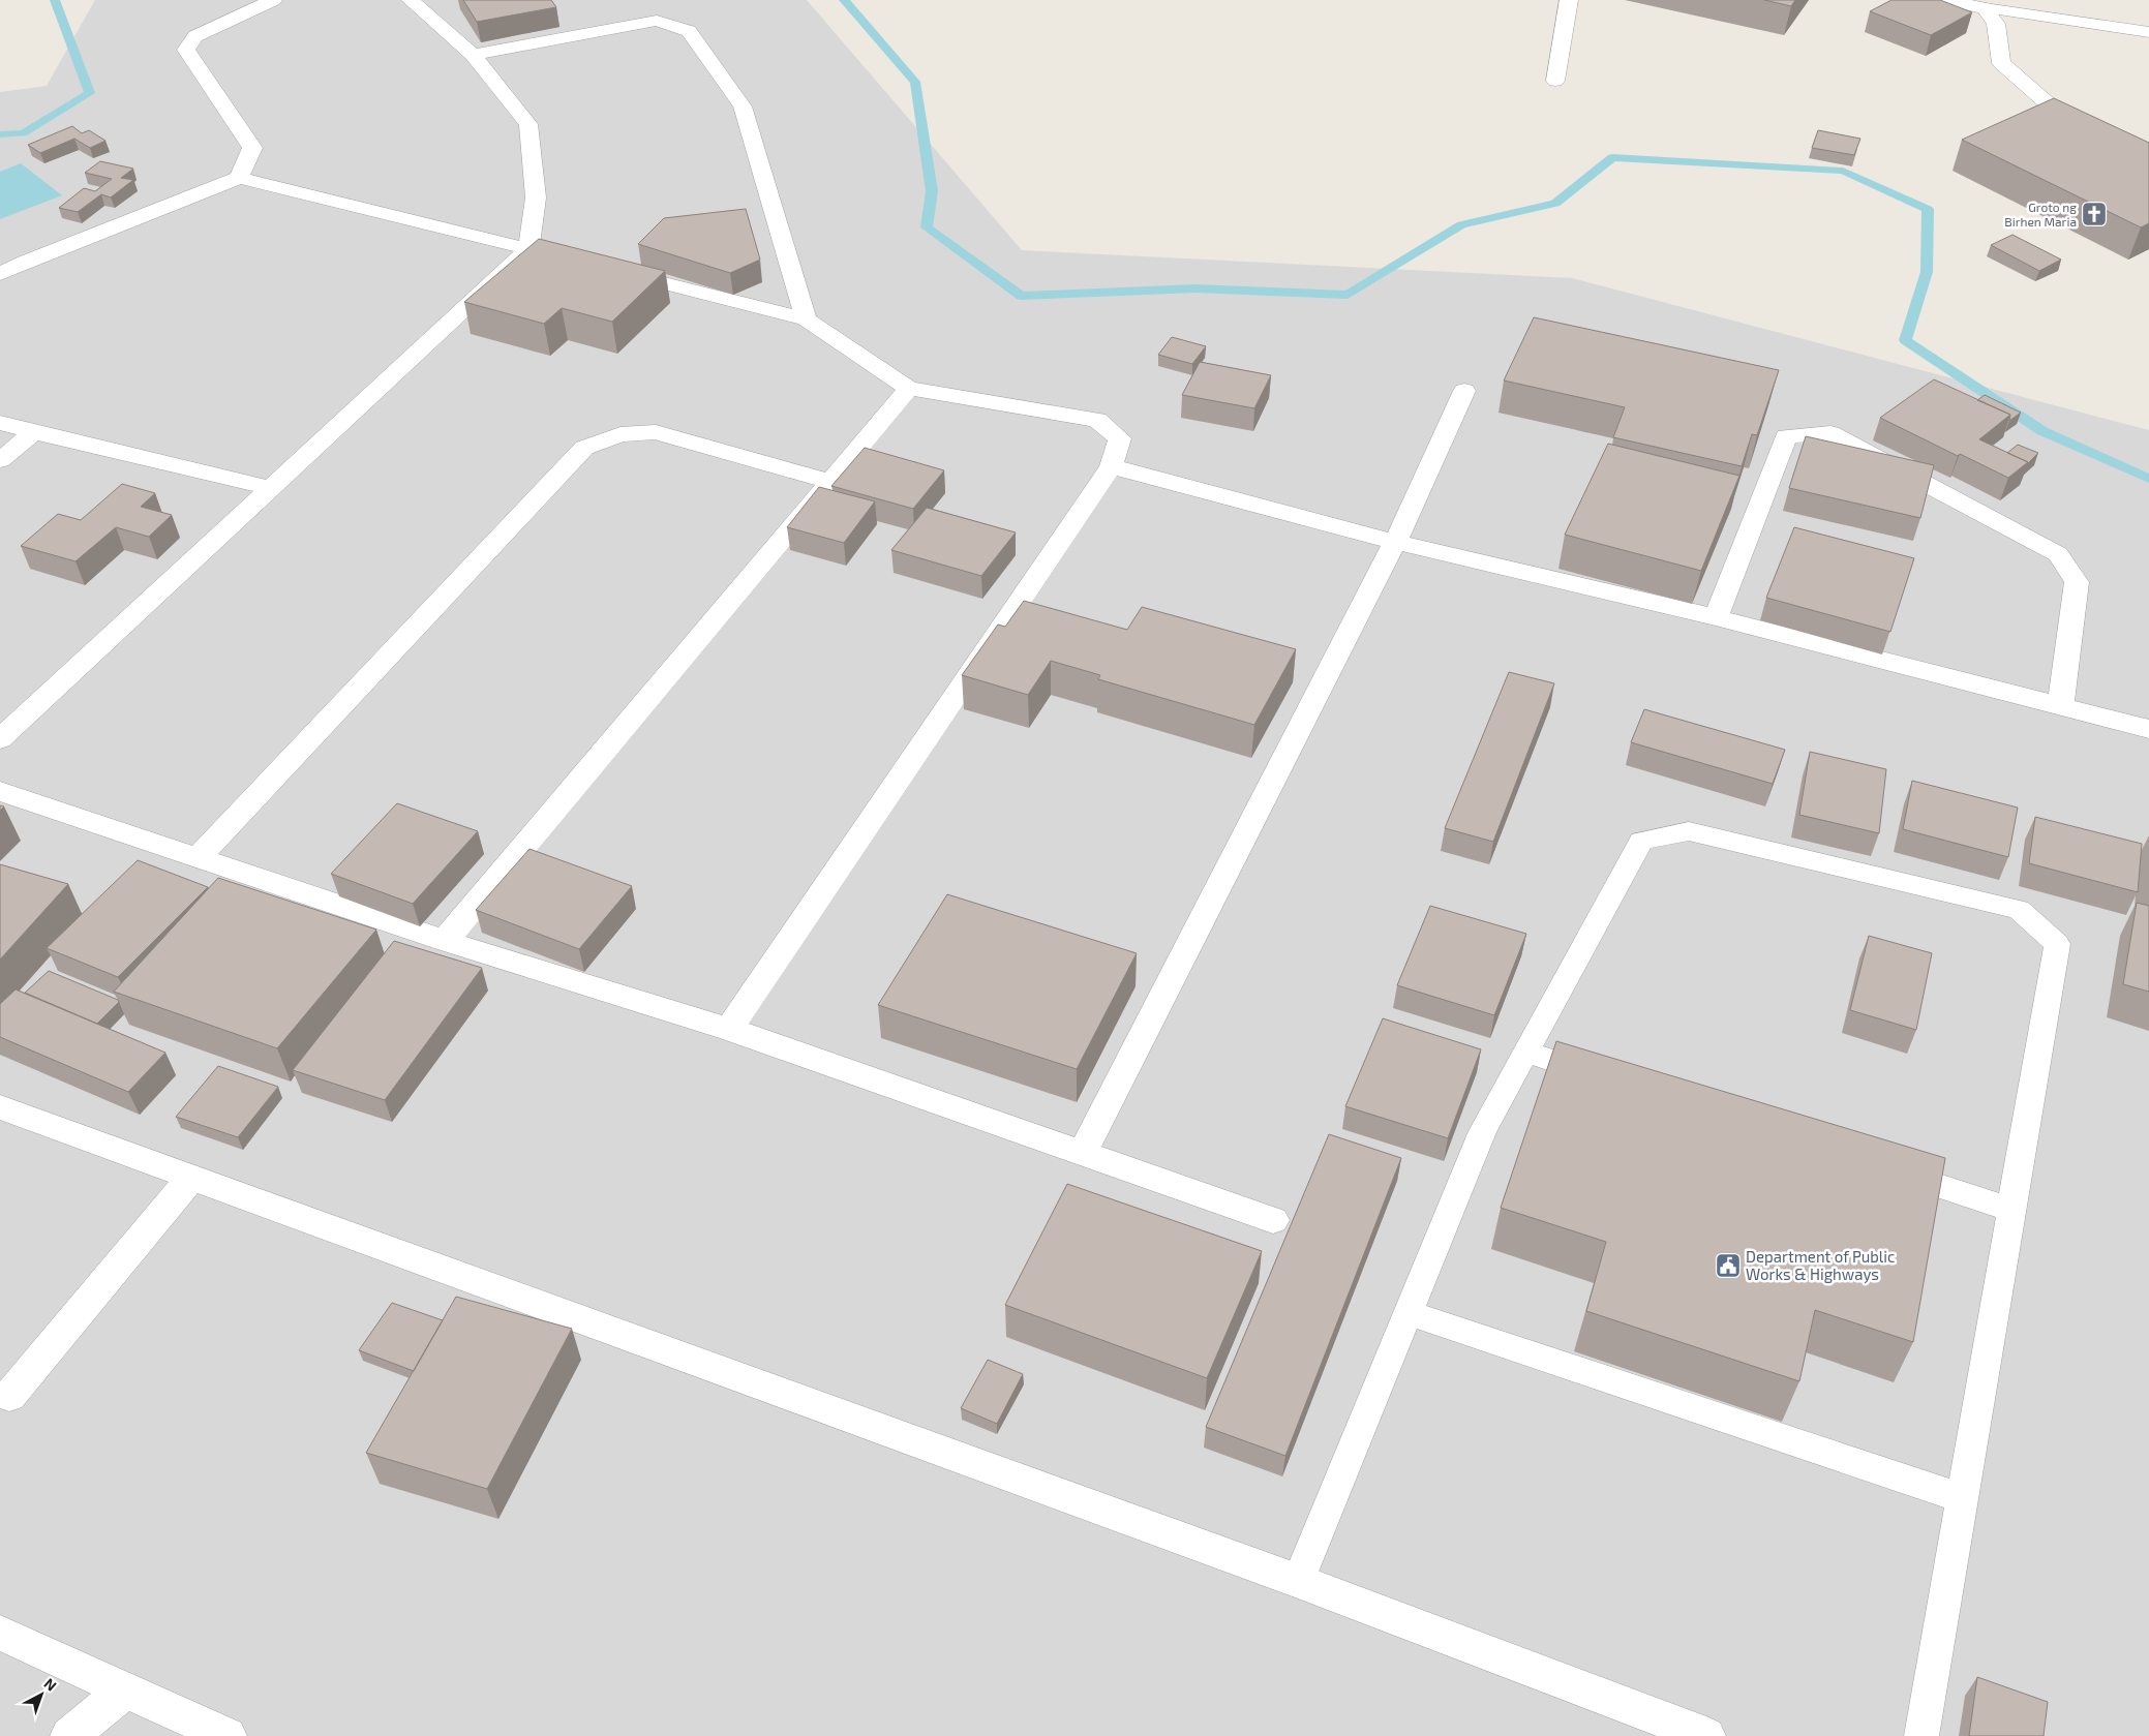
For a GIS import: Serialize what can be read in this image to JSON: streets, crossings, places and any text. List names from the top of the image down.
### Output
{
  "places": {
    "church": ["Groto ng Birhen Maria"],
    "public building": ["Department of Public Works & Highways"]
  },
  "north": "top right"
}
